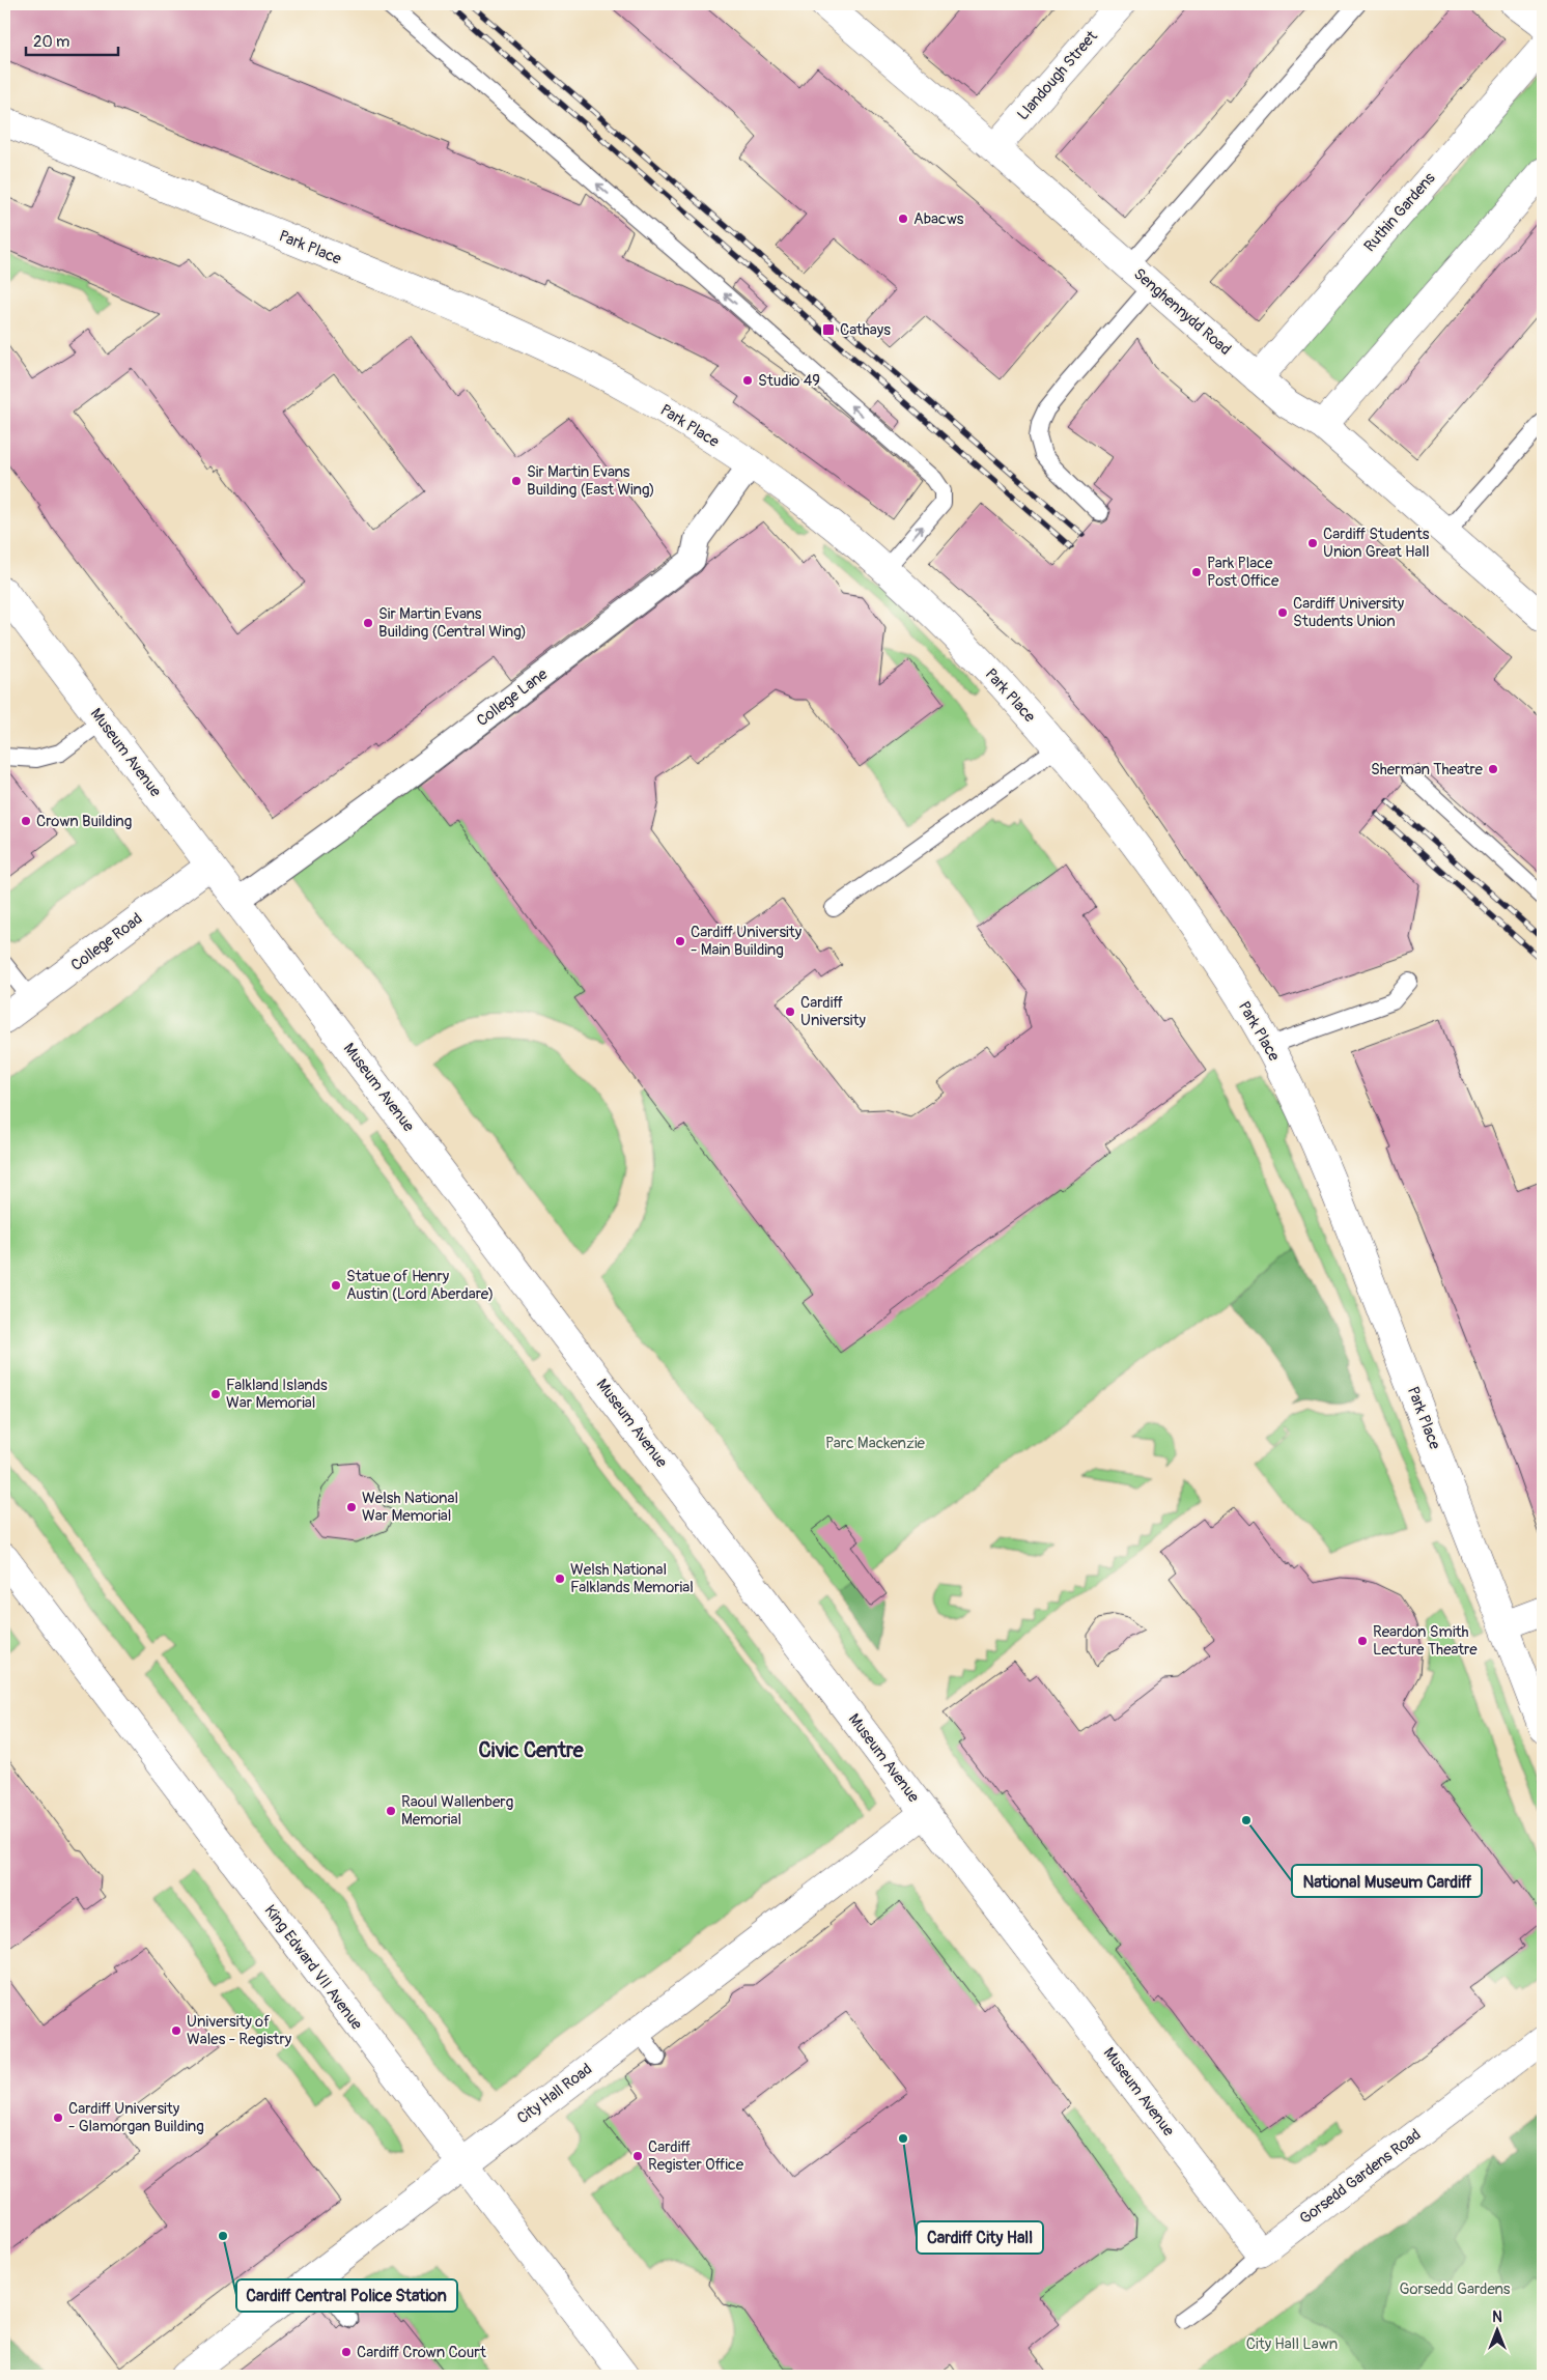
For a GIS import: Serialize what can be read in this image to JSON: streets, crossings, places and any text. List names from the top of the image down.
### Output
{
  "streets": {
    "street": [
      "Llandough Street",
      "Ruthin Gardens",
      "Park Place",
      "Senghennydd Road",
      "College Lane",
      "Museum Avenue",
      "College Road",
      "King Edward VII Avenue",
      "City Hall Road",
      "Gorsedd Gardens Road"
    ]
  },
  "crossings": [
    ["Llandough Street", "Senghennydd Road"],
    ["Ruthin Gardens", "Senghennydd Road"],
    ["Park Place", "College Lane"],
    ["College Lane", "Museum Avenue"],
    ["Museum Avenue", "College Road"],
    ["Museum Avenue", "City Hall Road"],
    ["Museum Avenue", "Gorsedd Gardens Road"],
    ["King Edward VII Avenue", "City Hall Road"]
  ],
  "districts": ["Civic Centre"],
  "parks": ["Parc Mackenzie", "Gorsedd Gardens", "City Hall Lawn"],
  "places": {
    "other": [
      "Abacws",
      "Studio 49",
      "Sir Martin Evans Building (East Wing)",
      "Cardiff Students Union Great Hall",
      "Park Place Post Office",
      "Cardiff University Students Union",
      "Sir Martin Evans Building (Central Wing)",
      "Sherman Theatre",
      "Crown Building",
      "Cardiff University - Main Building",
      "Cardiff University",
      "Statue of Henry Austin (Lord Aberdare)",
      "Falkland Islands War Memorial",
      "Welsh National War Memorial",
      "Welsh National Falklands Memorial",
      "Reardon Smith Lecture Theatre",
      "Raoul Wallenberg Memorial",
      "National Museum Cardiff",
      "University of Wales - Registry",
      "Cardiff University - Glamorgan Building",
      "Cardiff City Hall",
      "Cardiff Register Office",
      "Cardiff Central Police Station",
      "Cardiff Crown Court"
    ],
    "transit": ["Cathays"]
  },
  "scale_bar": "20 m",
  "north": "top"
}
